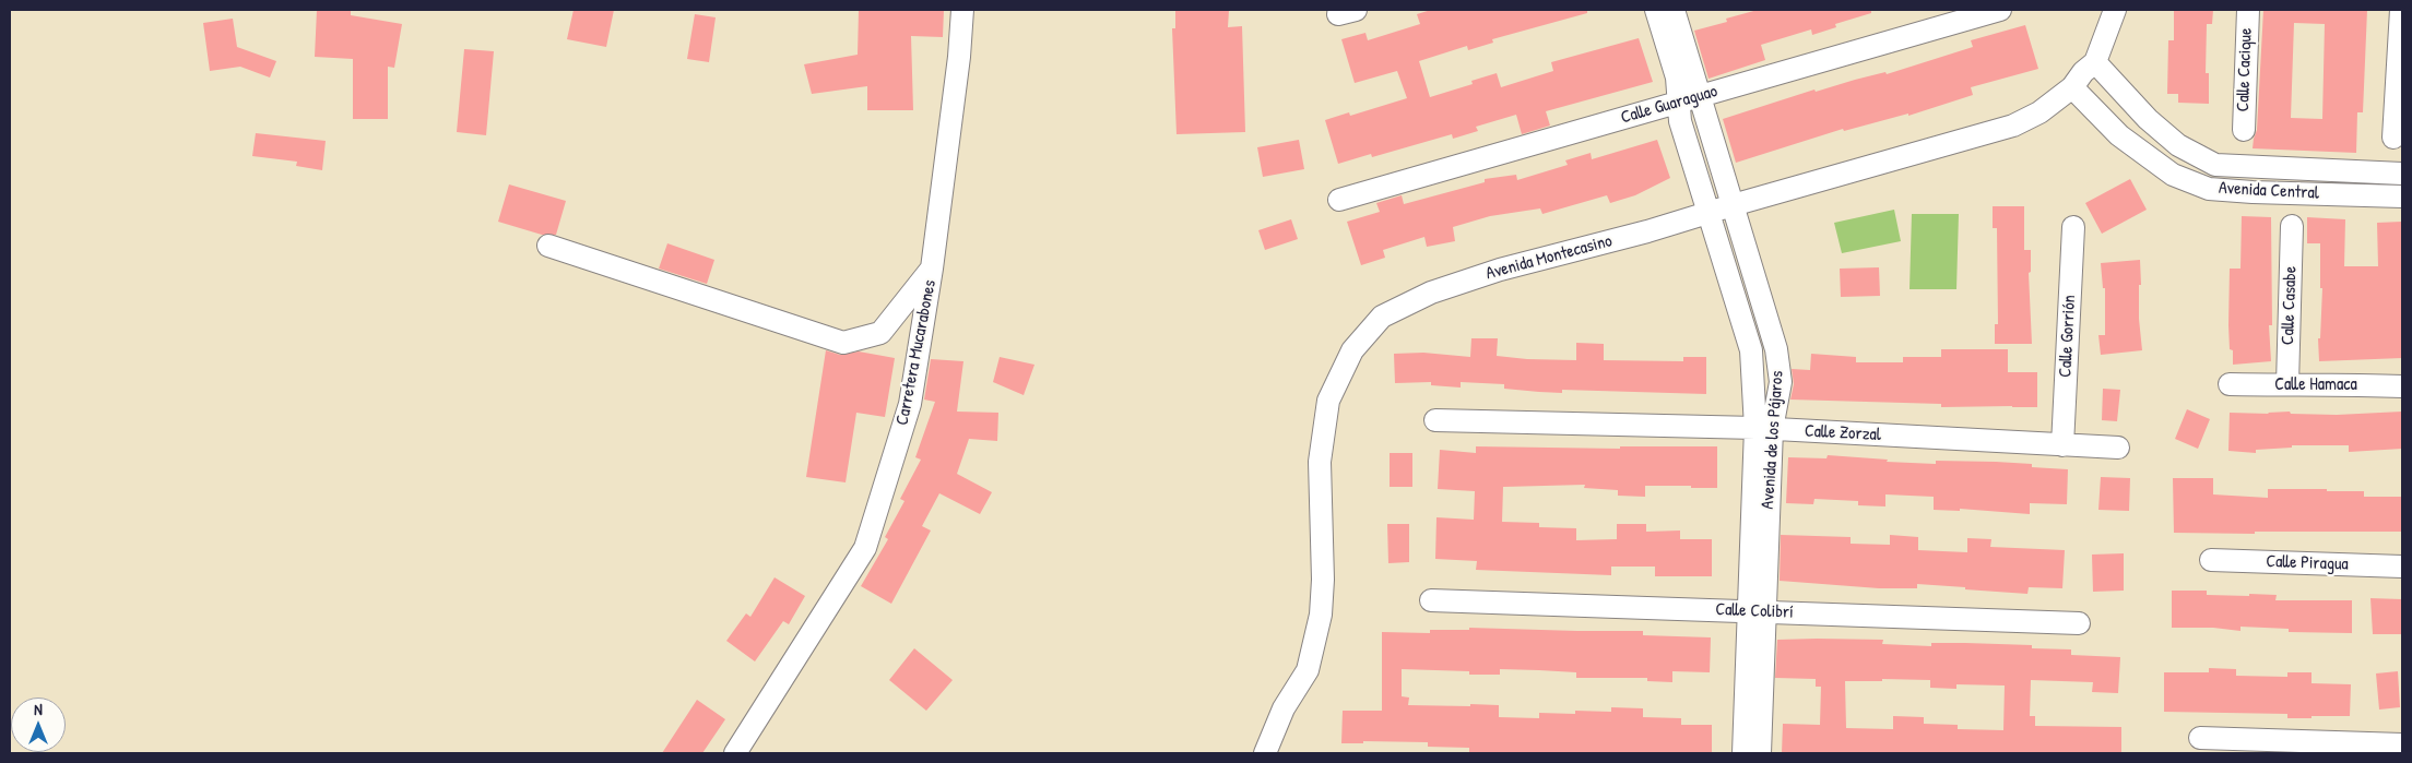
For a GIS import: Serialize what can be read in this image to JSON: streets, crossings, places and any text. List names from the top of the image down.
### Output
{
  "streets": {
    "street": [
      "Calle Cacique",
      "Calle Guaraguao",
      "Avenida Central",
      "Avenida Montecasino",
      "Calle Casabe",
      "Calle Gorrión",
      "Carretera Mucarabones",
      "Calle Hamaca",
      "Calle Zorzal",
      "Avenida de los Pájaros",
      "Calle Piragua",
      "Calle Colibrí"
    ]
  },
  "crossings": [
    ["Calle Guaraguao", "Avenida de los Pájaros"],
    ["Avenida Central", "Avenida Montecasino"],
    ["Avenida Montecasino", "Avenida de los Pájaros"],
    ["Calle Casabe", "Calle Hamaca"],
    ["Calle Gorrión", "Calle Zorzal"],
    ["Calle Zorzal", "Avenida de los Pájaros"],
    ["Avenida de los Pájaros", "Calle Colibrí"]
  ],
  "north": "top"
}
